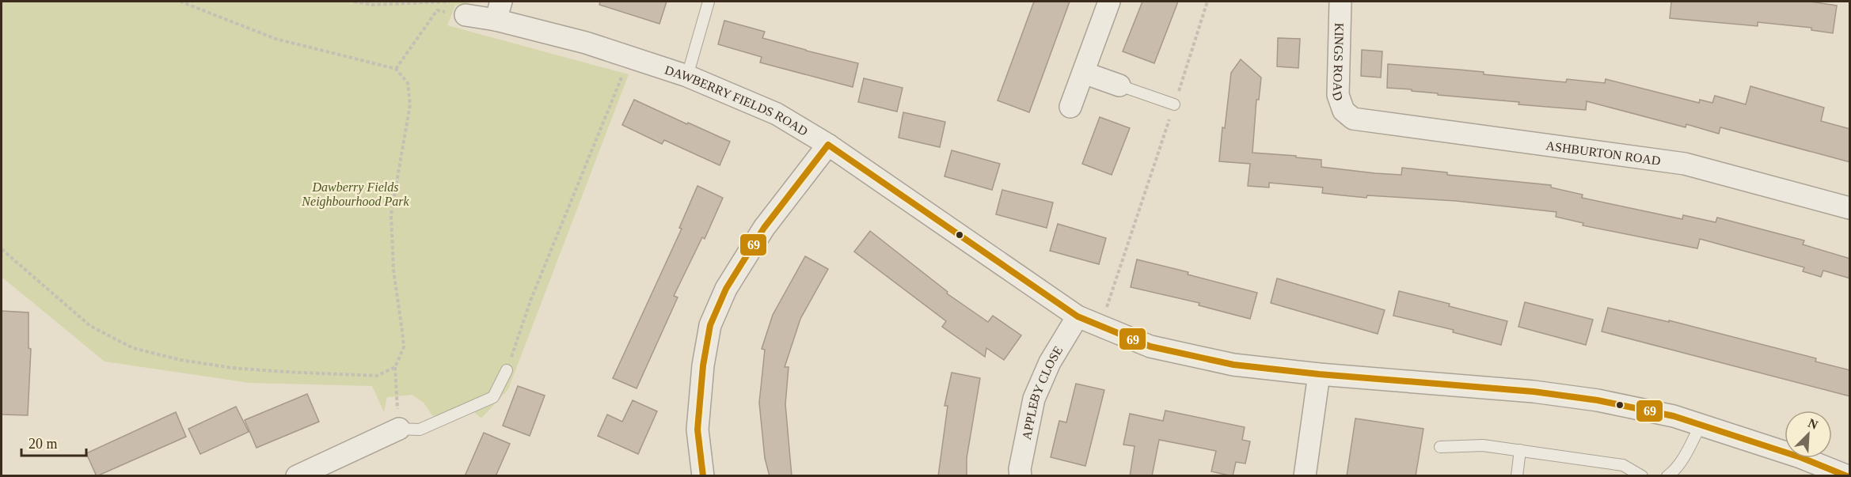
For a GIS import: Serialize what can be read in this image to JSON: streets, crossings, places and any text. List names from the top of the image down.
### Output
{
  "streets": {
    "street": [
      "KINGS ROAD",
      "DAWBERRY FIELDS ROAD",
      "ASHBURTON ROAD",
      "APPLEBY CLOSE"
    ]
  },
  "crossings": [
    ["KINGS ROAD", "ASHBURTON ROAD"],
    ["DAWBERRY FIELDS ROAD", "APPLEBY CLOSE"]
  ],
  "parks": ["Dawberry Fields Neighbourhood Park"],
  "lines": ["transit line 69"],
  "scale_bar": "20 m",
  "north": "top right"
}
